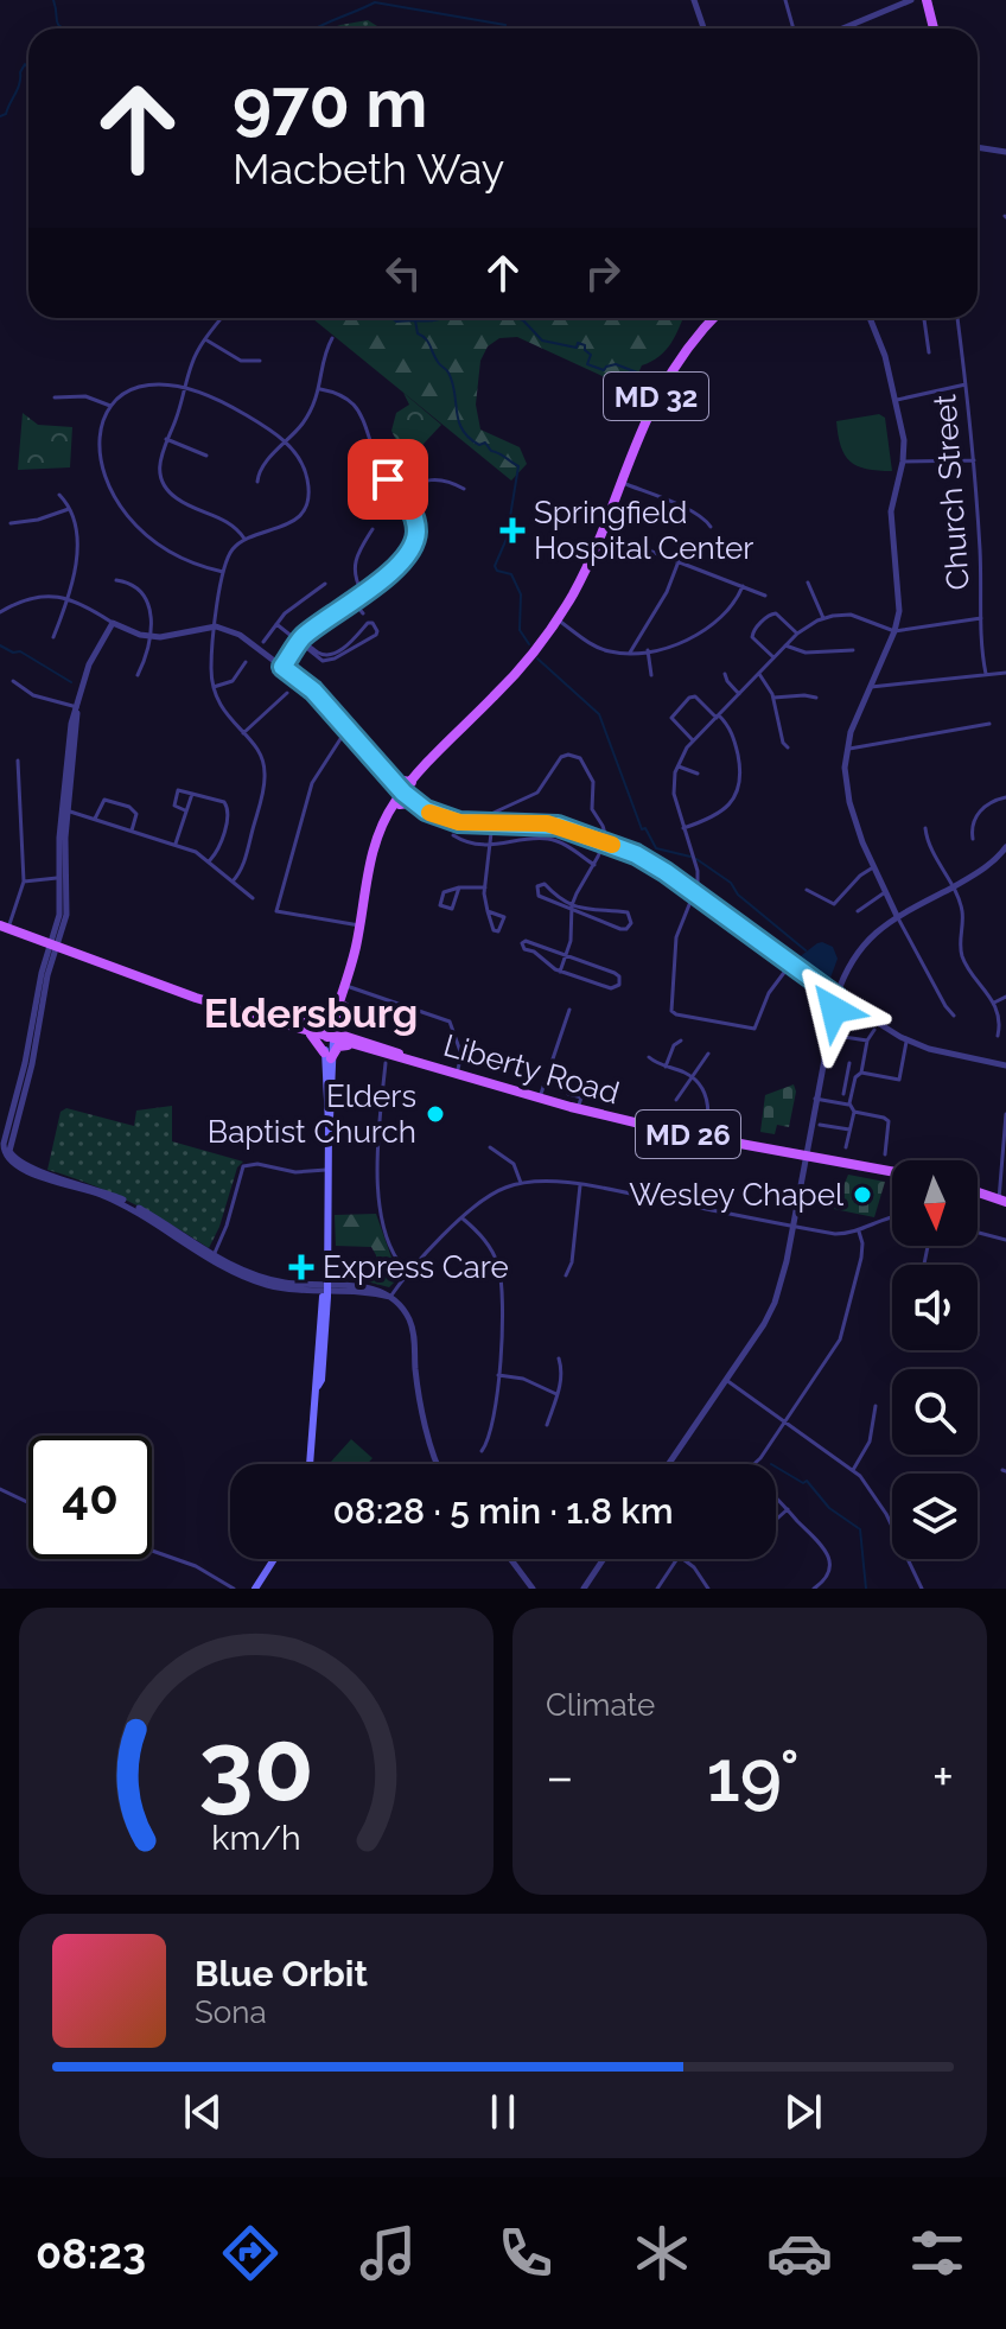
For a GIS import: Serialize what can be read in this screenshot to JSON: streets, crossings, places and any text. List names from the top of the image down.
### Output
{
  "streets": {
    "main road": ["MD 32", "Liberty Road", "MD 26"],
    "street": ["Church Street"]
  },
  "crossings": [
    ["MD 32", "Liberty Road"]
  ],
  "districts": ["Eldersburg"],
  "places": {
    "health": ["Springfield Hospital Center", "Express Care"],
    "other": ["Elders Baptist Church", "Wesley Chapel"]
  },
  "north": "bottom",
  "page": {
    "turn": ["970 m", "Macbeth Way"],
    "limit": "40",
    "trip": "08:28 · 5 min · 1.8 km",
    "tile": "Climate",
    "heat": ["−", "19°", "+"],
    "song": ["Blue Orbit", "Sona"],
    "tabs": "08:23",
    "gauge": ["30", "km/h"]
  }
}
